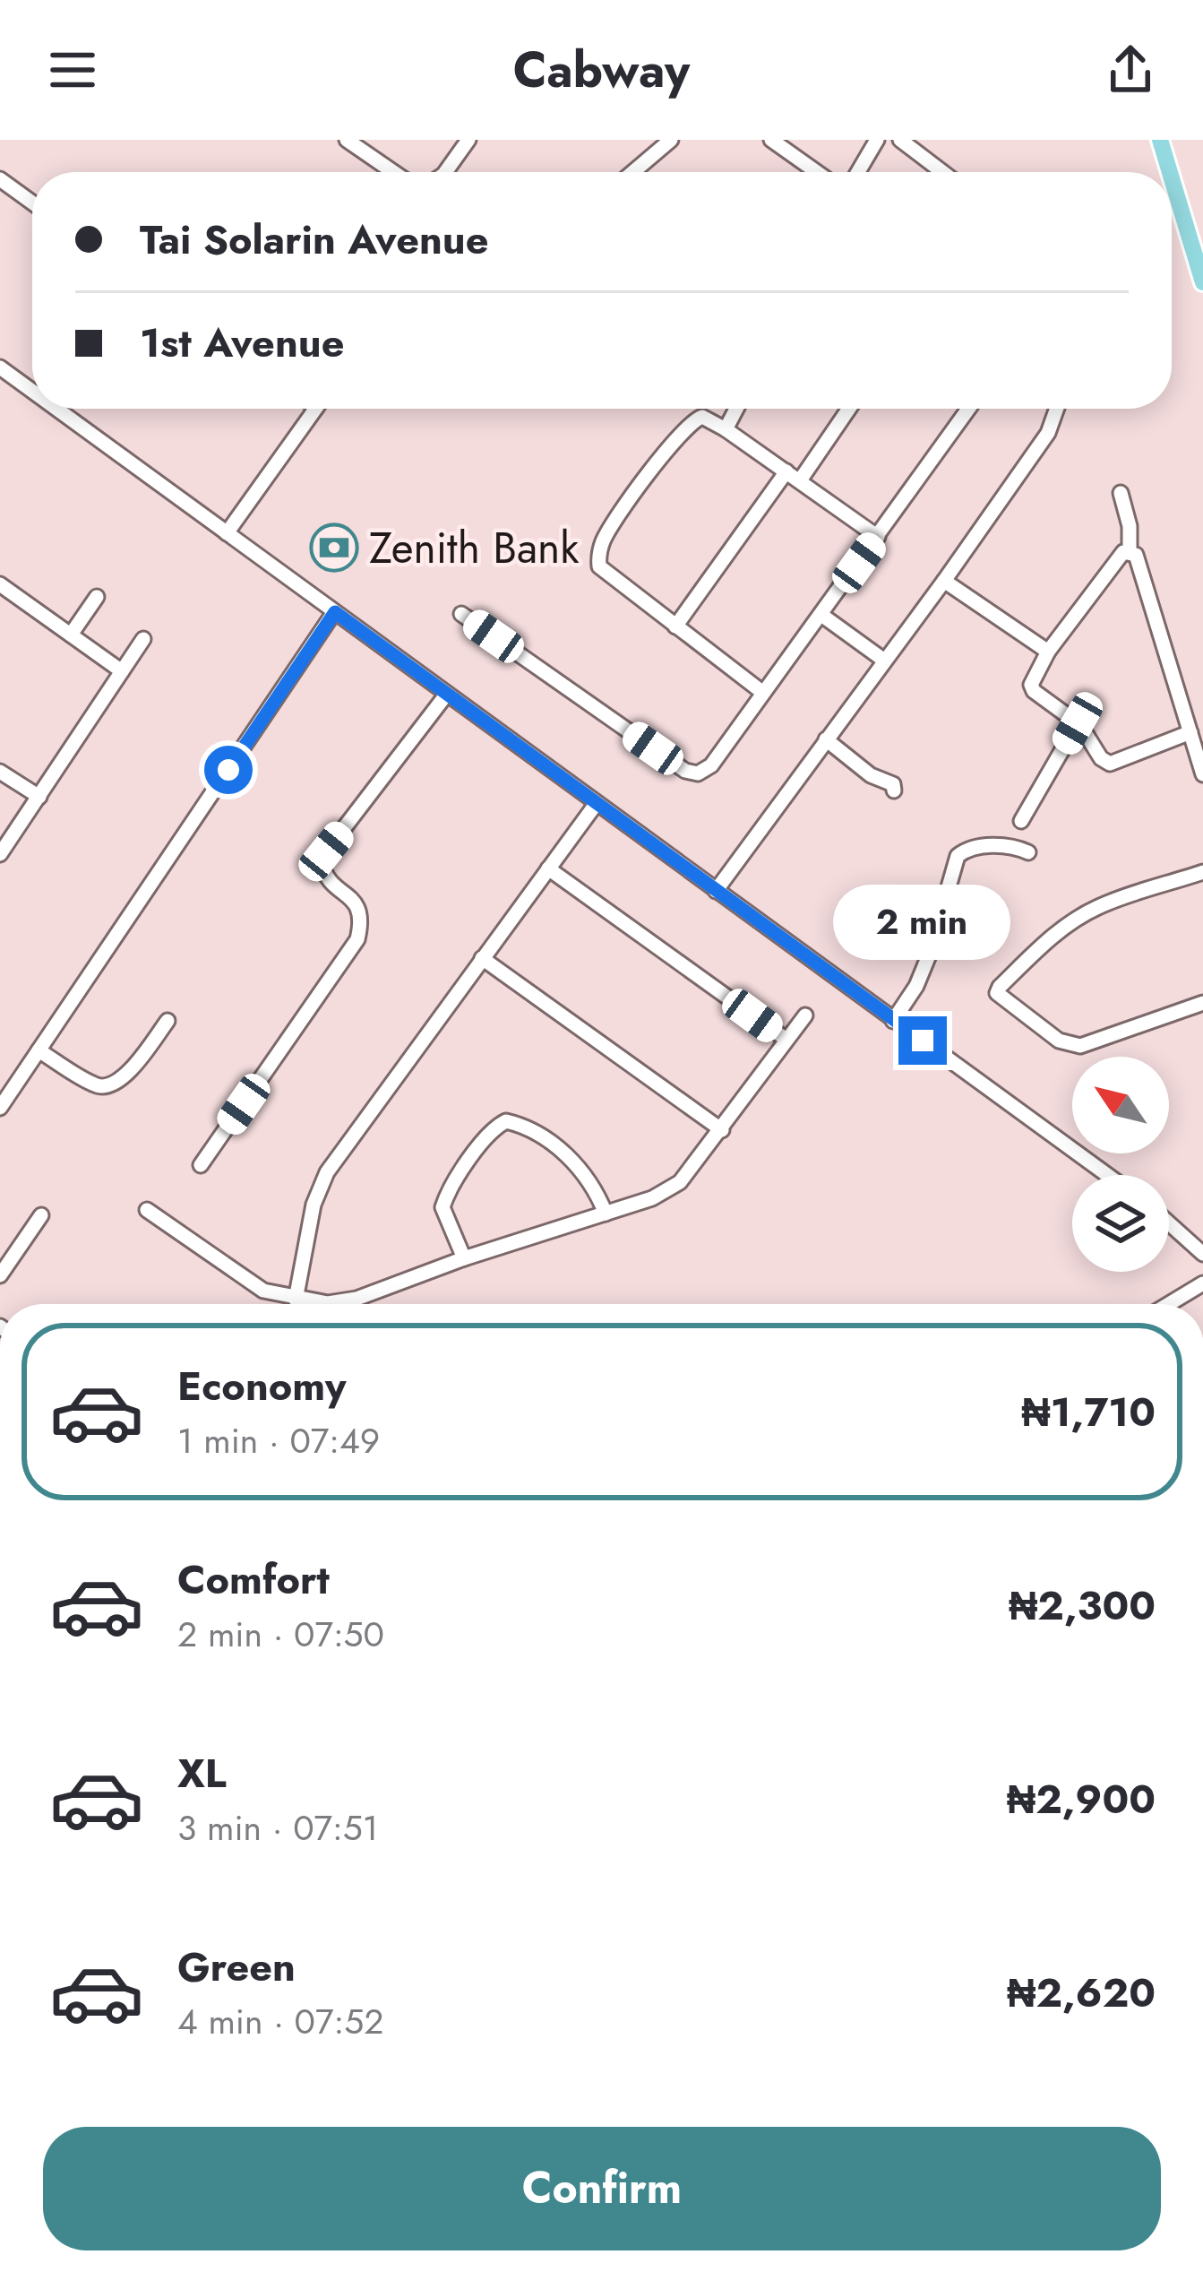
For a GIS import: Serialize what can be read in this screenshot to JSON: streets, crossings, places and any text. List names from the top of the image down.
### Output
{
  "places": {
    "bank": ["Zenith Bank"]
  },
  "north": "top left",
  "page": {
    "header": "Cabway",
    "banner": ["Tai Solarin Avenue", "1st Avenue"],
    "bubble": "2 min",
    "list": [
      {
        "name": "Economy",
        "note": "1 min · 07:49",
        "value": "₦1,710"
      },
      {
        "name": "Comfort",
        "note": "2 min · 07:50",
        "value": "₦2,300"
      },
      {
        "name": "XL",
        "note": "3 min · 07:51",
        "value": "₦2,900"
      },
      {
        "name": "Green",
        "note": "4 min · 07:52",
        "value": "₦2,620"
      }
    ],
    "buttons": "Confirm"
  }
}
